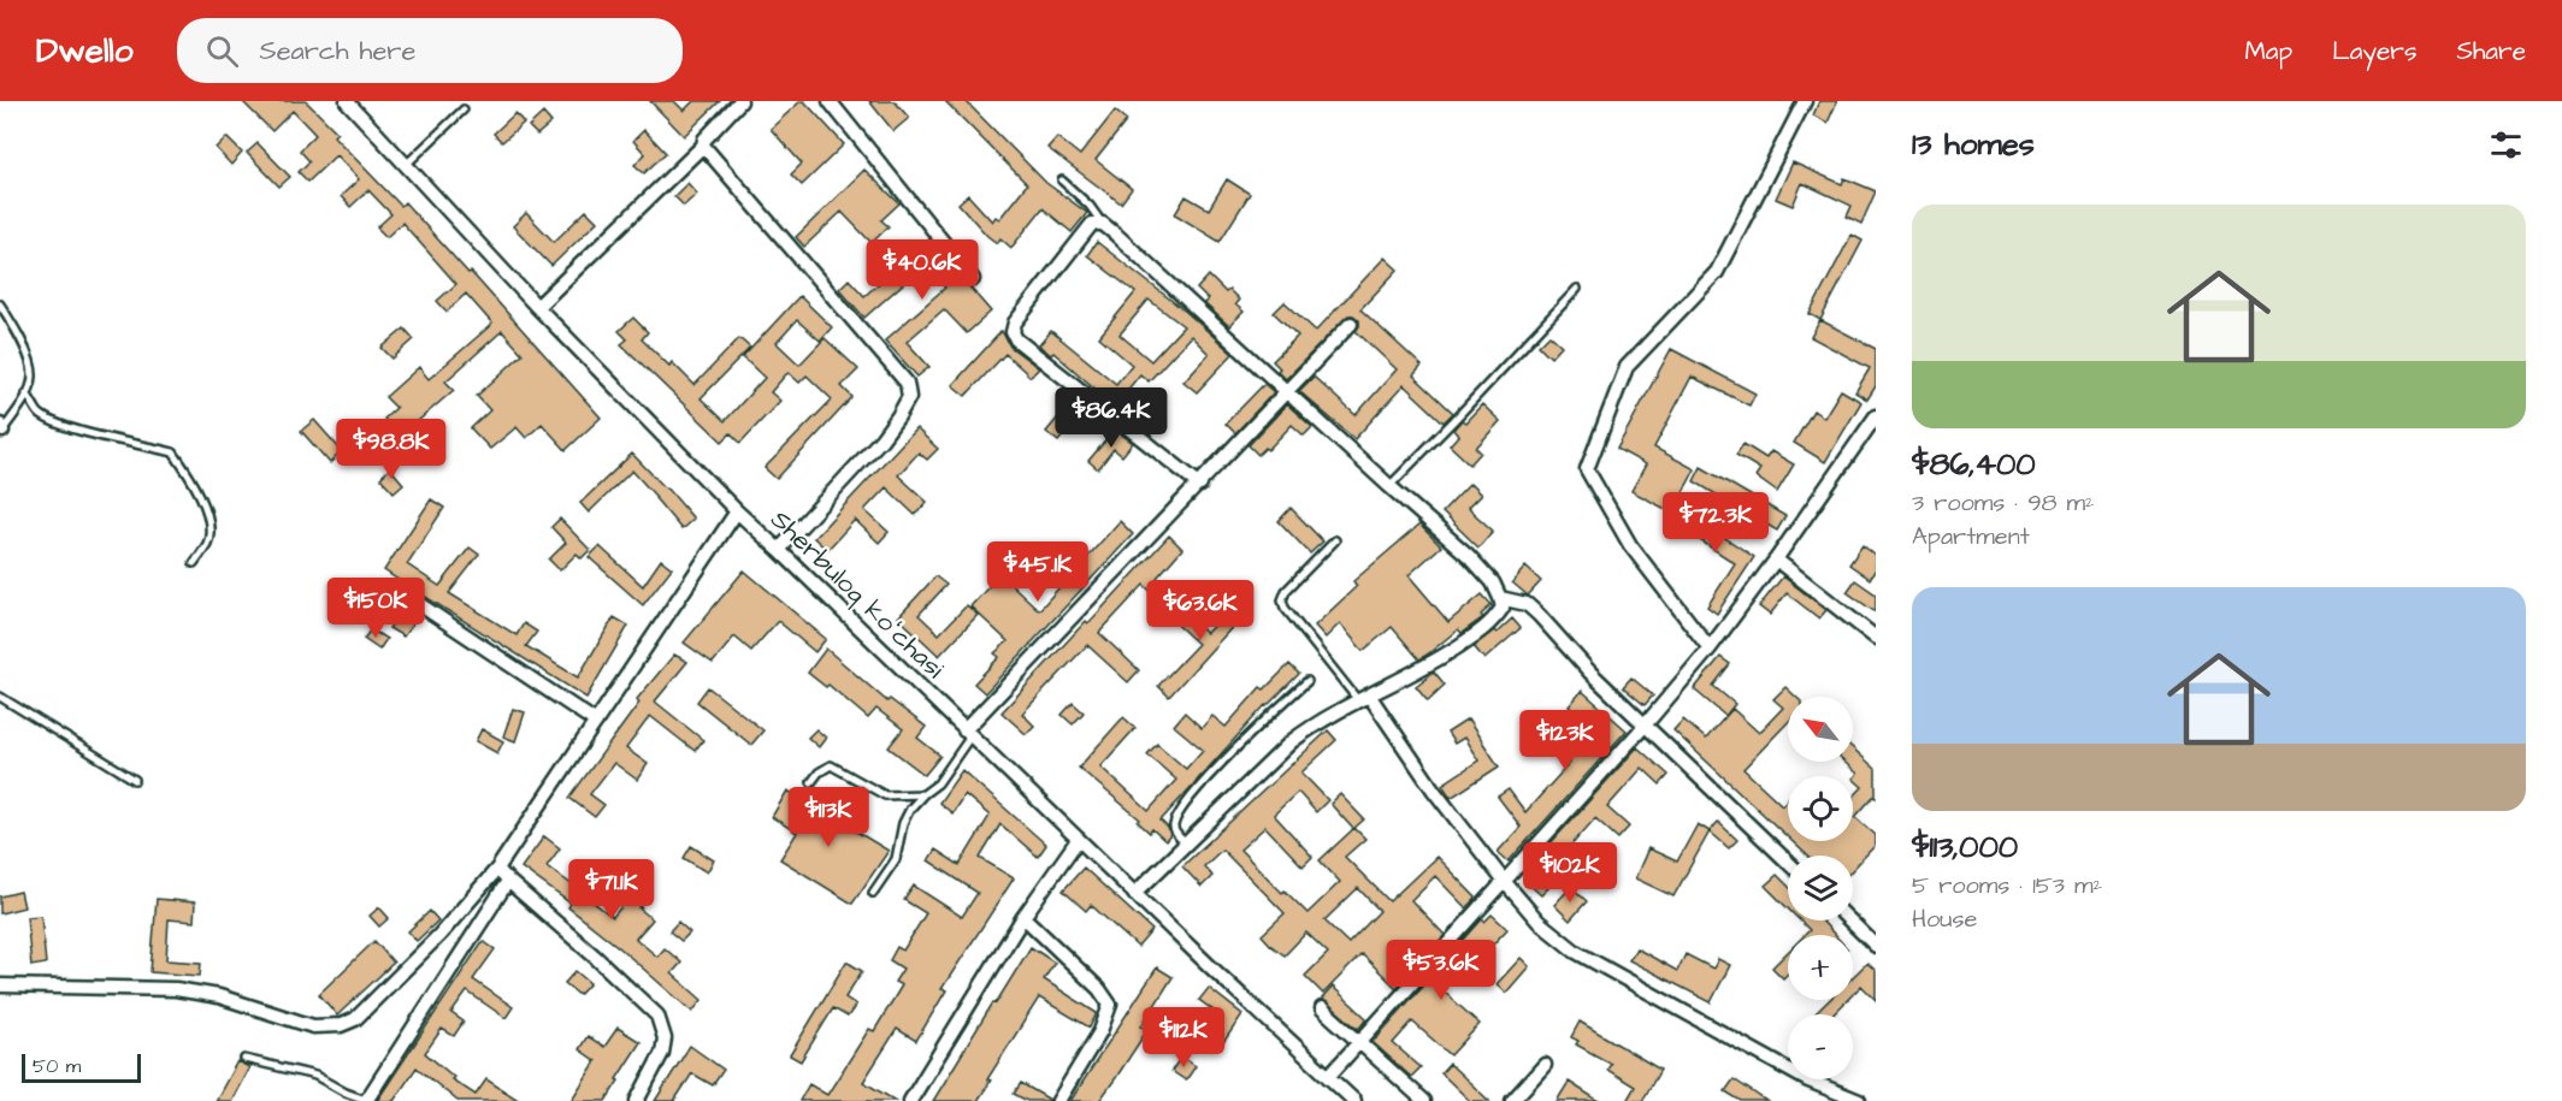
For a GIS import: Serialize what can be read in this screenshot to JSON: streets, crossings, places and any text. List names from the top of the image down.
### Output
{
  "streets": {
    "street": ["Sherbuloq koʻchasi"]
  },
  "scale_bar": "50 m",
  "north": "top left",
  "page": {
    "header": "Dwello",
    "search": "Search here",
    "nav": ["Map", "Layers", "Share"],
    "heading": "13 homes",
    "list": [
      {
        "name": "$86,400",
        "note": "3 rooms · 98 m² · Apartment"
      },
      {
        "name": "$113,000",
        "note": "5 rooms · 153 m² · House"
      }
    ],
    "price": [
      "$40.6K",
      "$86.4K",
      "$98.8K",
      "$72.3K",
      "$45.1K",
      "$150K",
      "$63.6K",
      "$123K",
      "$113K",
      "$102K",
      "$71.1K",
      "$53.6K",
      "$112K"
    ],
    "map_buttons": ["+", "−"],
    "scale": "50 m"
  }
}
